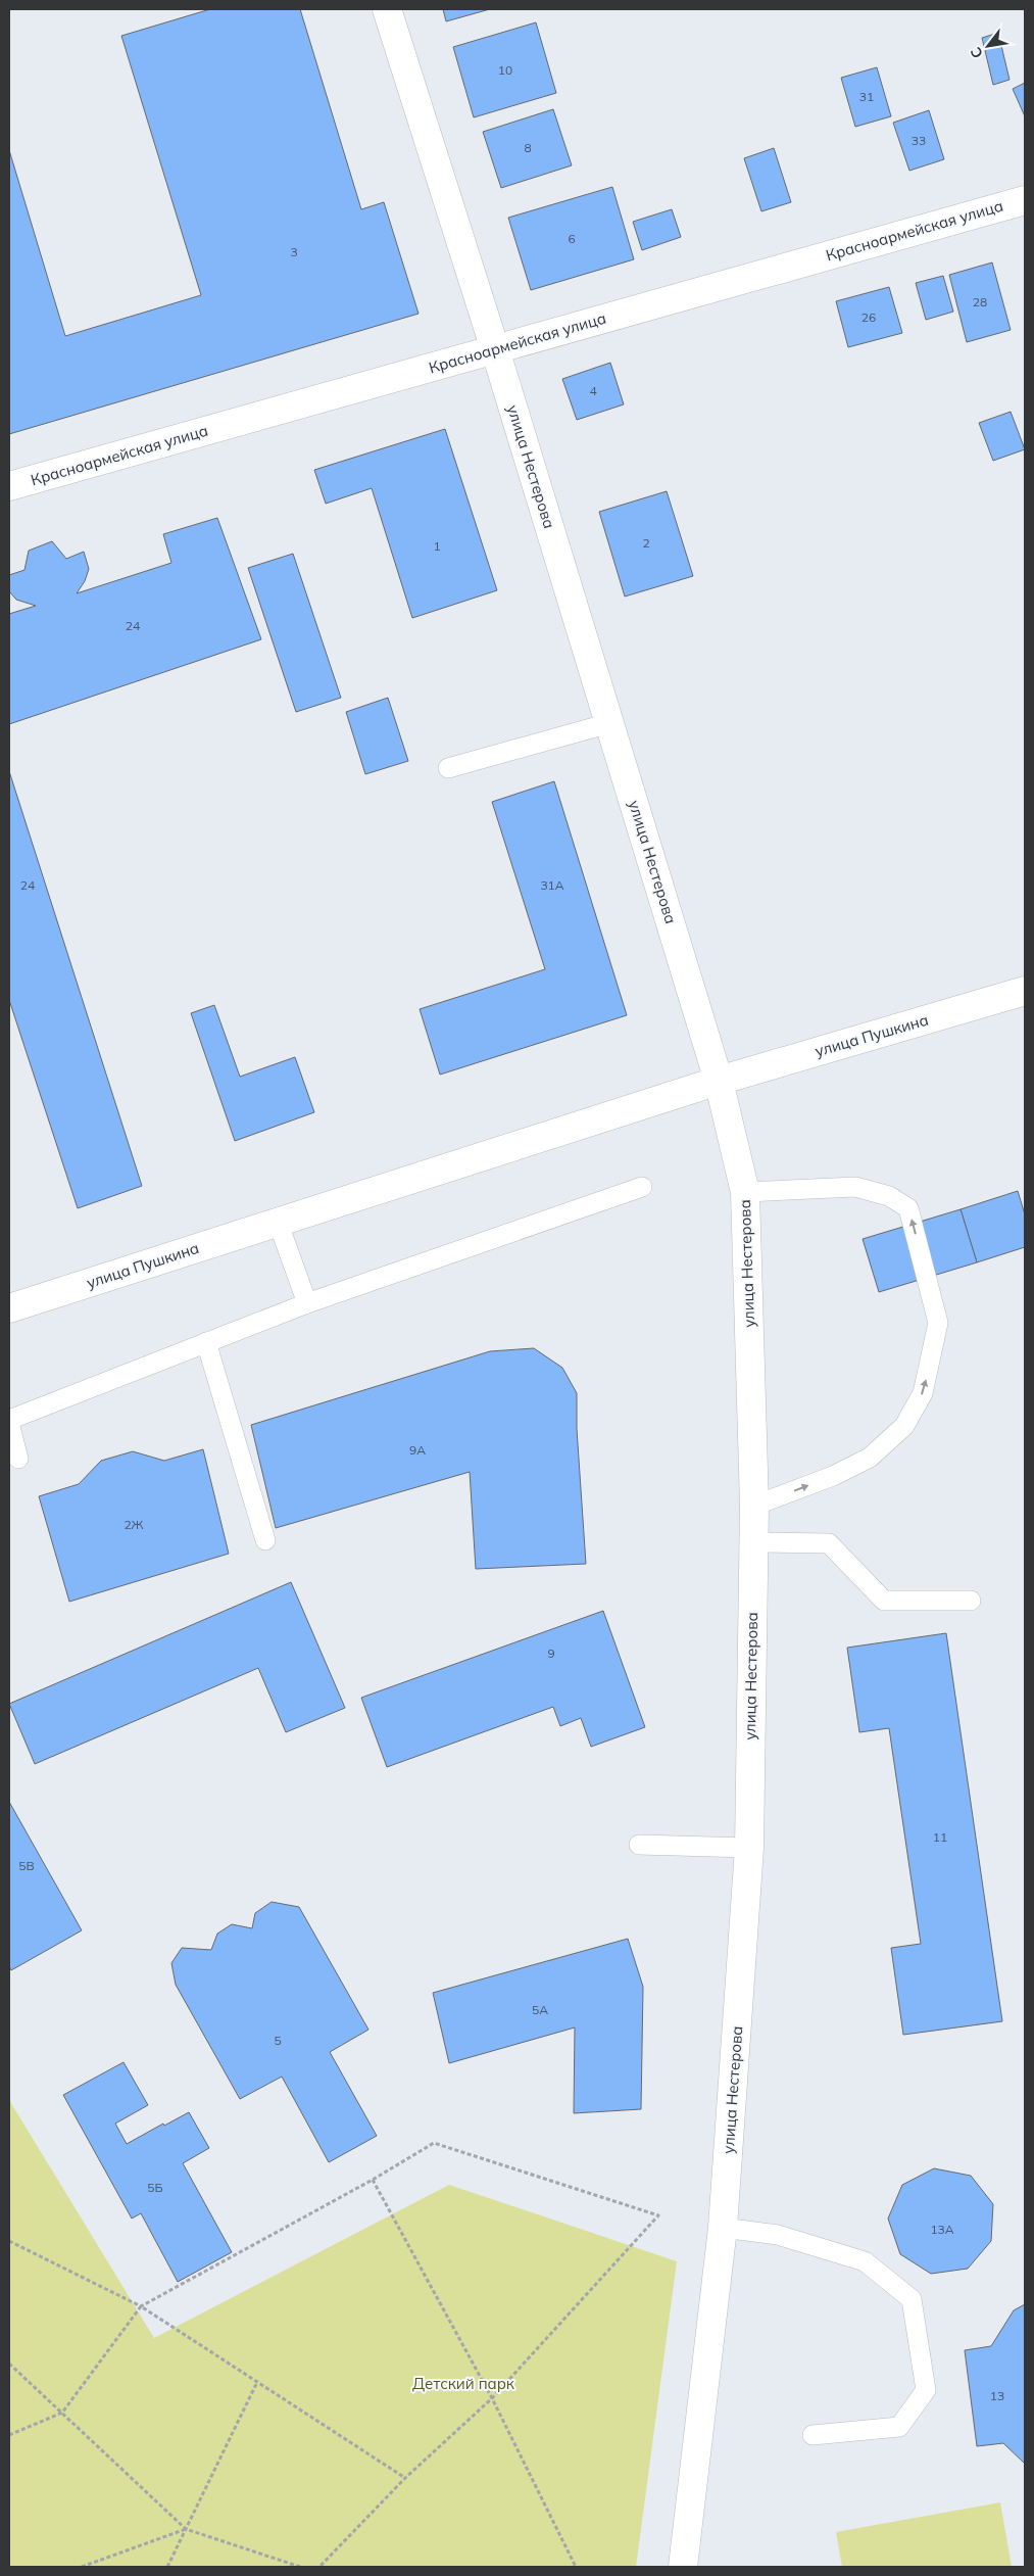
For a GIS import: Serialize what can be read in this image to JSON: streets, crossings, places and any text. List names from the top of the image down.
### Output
{
  "streets": {
    "main road": ["Красноармейская улица", "улица Нестерова", "улица Пушкина"]
  },
  "crossings": [
    ["Красноармейская улица", "улица Нестерова"],
    ["улица Нестерова", "улица Пушкина"]
  ],
  "parks": ["Детский парк"],
  "house_numbers": [
    "10",
    "31",
    "33",
    "8",
    "6",
    "3",
    "28",
    "26",
    "4",
    "2",
    "1",
    "24",
    "24",
    "31А",
    "9А",
    "2Ж",
    "9",
    "11",
    "5В",
    "5А",
    "5",
    "5Б",
    "13А",
    "13"
  ],
  "north": "bottom left"
}
